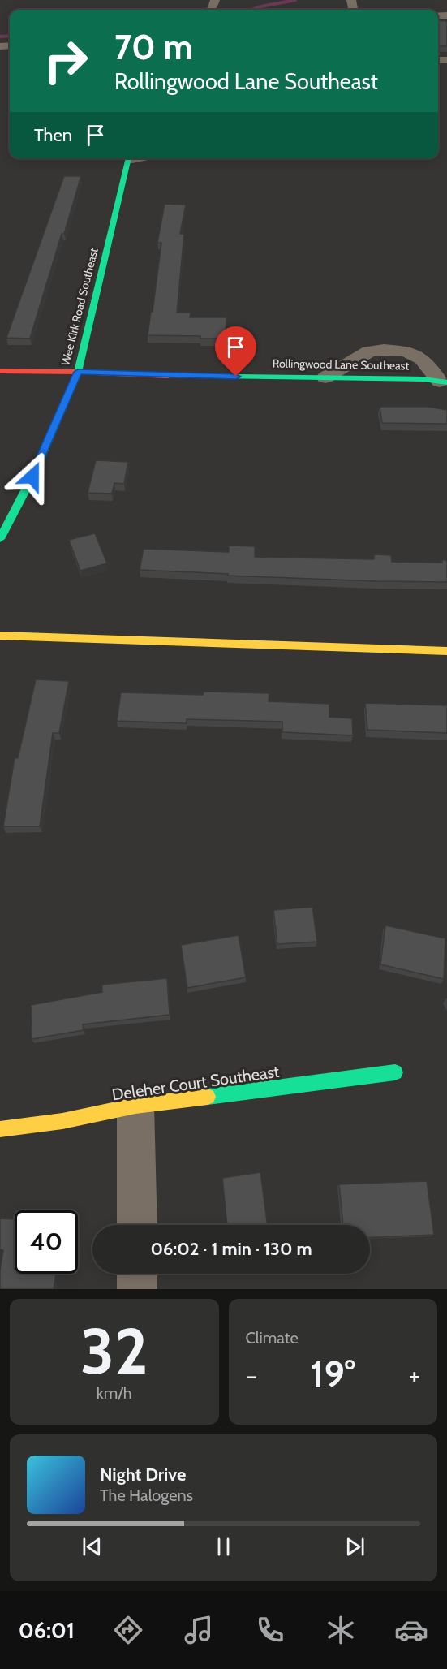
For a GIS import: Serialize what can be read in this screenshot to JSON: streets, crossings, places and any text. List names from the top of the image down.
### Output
{
  "streets": {
    "street": ["Wee Kirk Road Southeast", "Rollingwood Lane Southeast", "Deleher Court Southeast"]
  },
  "crossings": [
    ["Wee Kirk Road Southeast", "Rollingwood Lane Southeast"]
  ],
  "page": {
    "turn": ["70 m", "Rollingwood Lane Southeast"],
    "then": "Then",
    "limit": "40",
    "trip": "06:02 · 1 min · 130 m",
    "tile": [
      ["32", "km/h"],
      "Climate"
    ],
    "heat": ["−", "19°", "+"],
    "song": ["Night Drive", "The Halogens"],
    "tabs": "06:01"
  }
}
